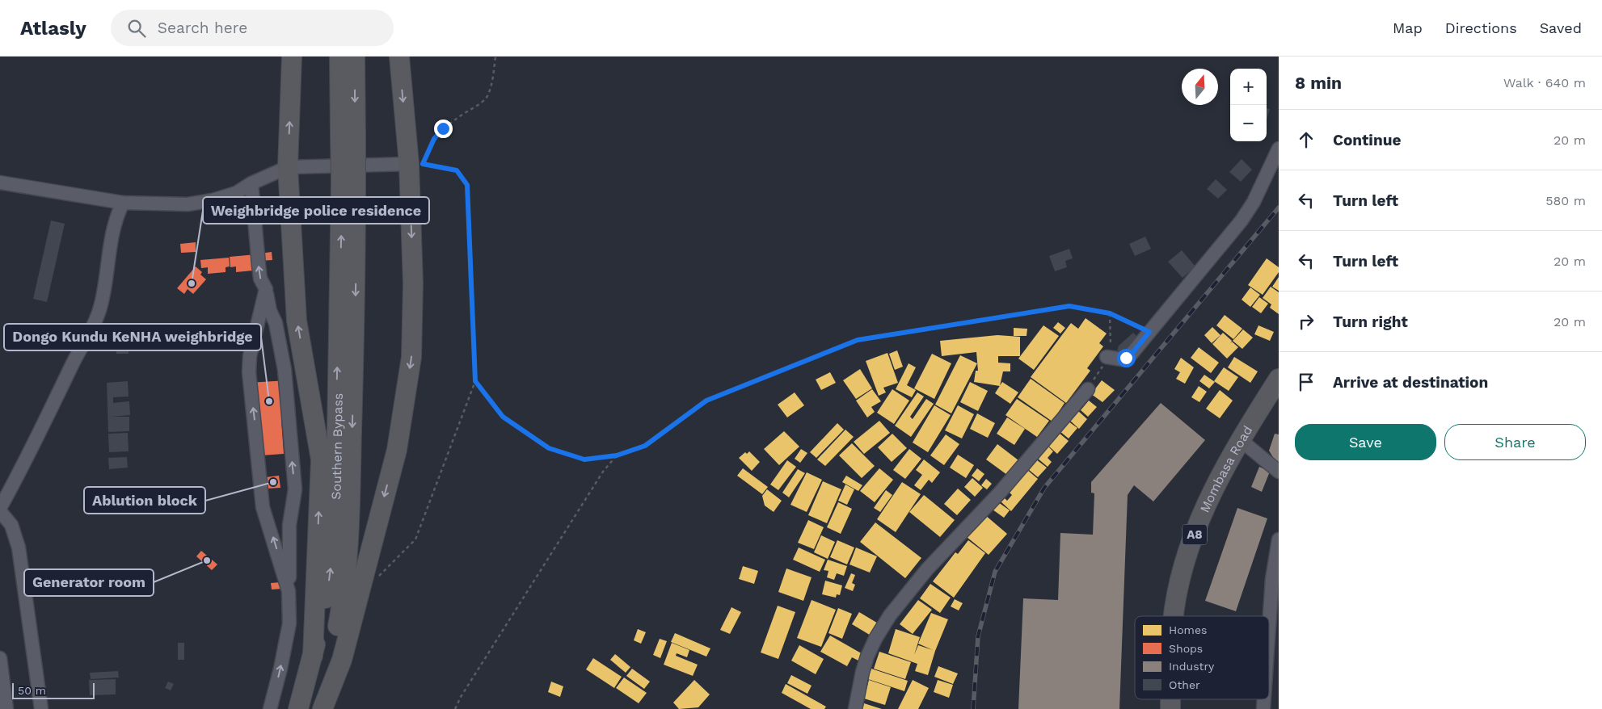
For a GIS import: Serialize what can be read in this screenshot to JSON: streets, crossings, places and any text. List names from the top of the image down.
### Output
{
  "streets": {
    "highway": ["Southern Bypass", "Mombasa Road", "A8"]
  },
  "places": [
    "Weighbridge police residence",
    "Dongo Kundu KeNHA weighbridge",
    "Ablution block",
    "Generator room"
  ],
  "legend": [
    "Homes",
    "Shops",
    "Industry",
    "Other"
  ],
  "scale_bar": "50 m",
  "north": "top",
  "page": {
    "header": "Atlasly",
    "search": "Search here",
    "nav": ["Map", "Directions", "Saved"],
    "heading": ["8 min", "Walk · 640 m"],
    "map_buttons": ["+", "−"],
    "list": [
      ["Continue", "20 m"],
      ["Turn left", "580 m"],
      ["Turn left", "20 m"],
      ["Turn right", "20 m"],
      "Arrive at destination"
    ],
    "buttons": ["Save", "Share"],
    "scale": "50 m"
  }
}
